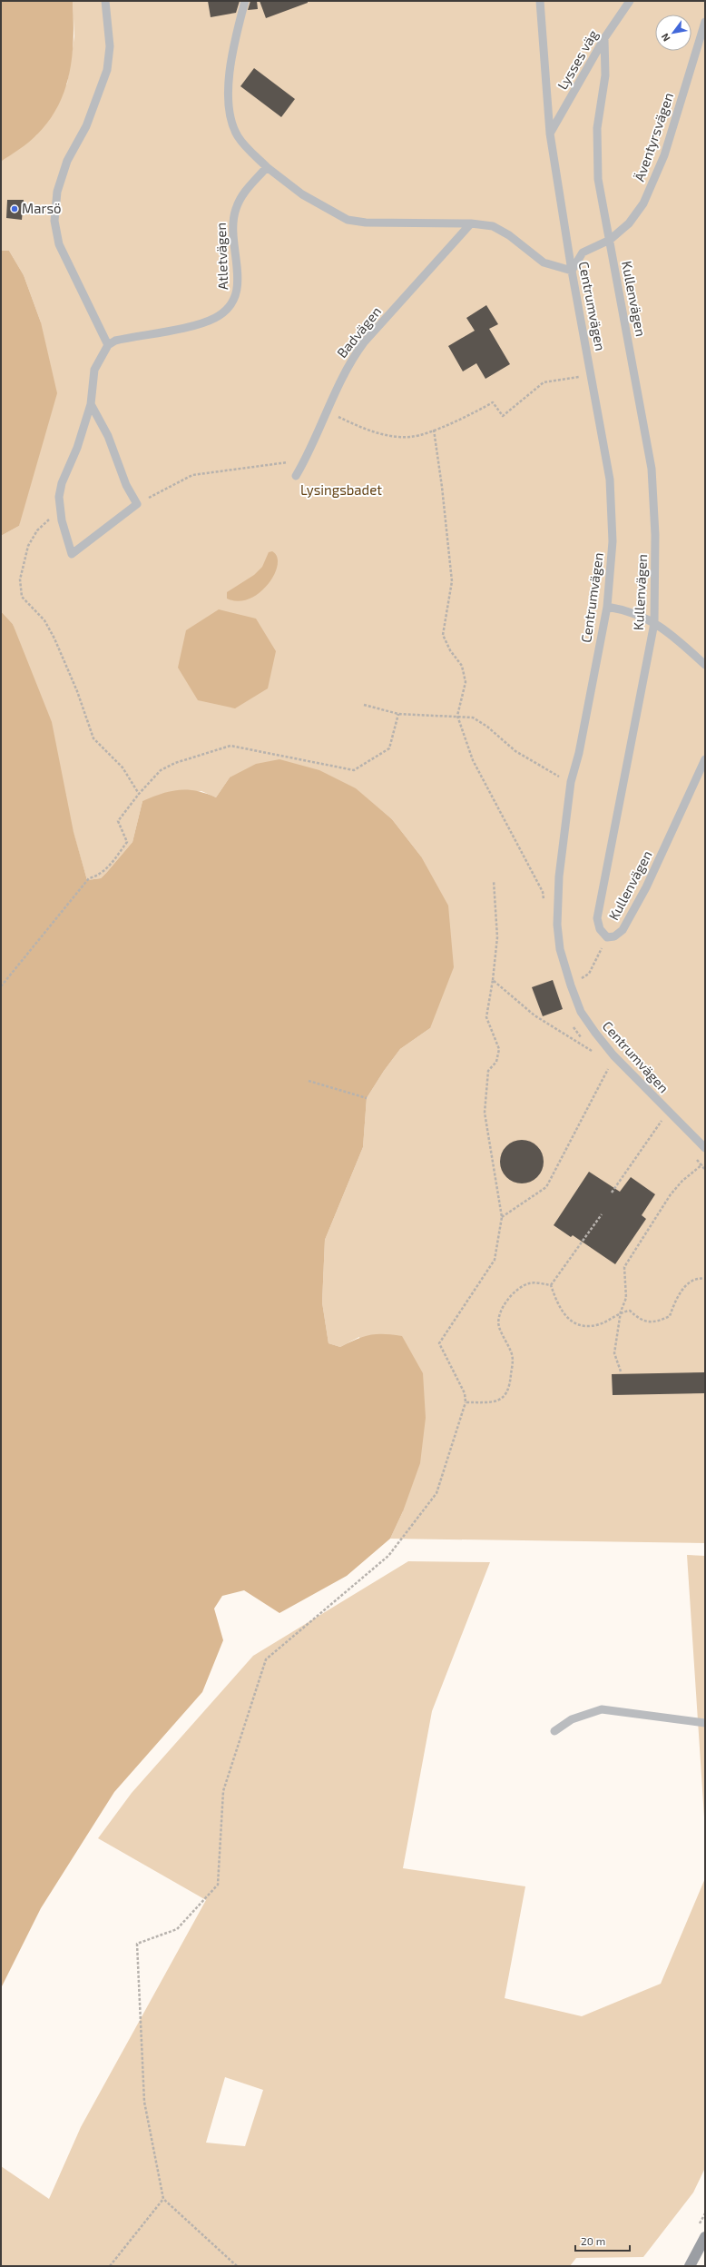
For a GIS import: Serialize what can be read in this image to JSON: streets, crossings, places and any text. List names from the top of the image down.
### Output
{
  "streets": {
    "lane": [
      "Lysses väg",
      "Äventyrsvägen",
      "Atletvägen",
      "Kullenvägen",
      "Centrumvägen",
      "Badvägen"
    ]
  },
  "crossings": [
    ["Lysses väg", "Kullenvägen"],
    ["Lysses väg", "Centrumvägen"],
    ["Äventyrsvägen", "Kullenvägen"],
    ["Äventyrsvägen", "Centrumvägen"]
  ],
  "parks": ["Lysingsbadet"],
  "places": ["Marsö"],
  "scale_bar": "20 m",
  "north": "bottom left"
}
